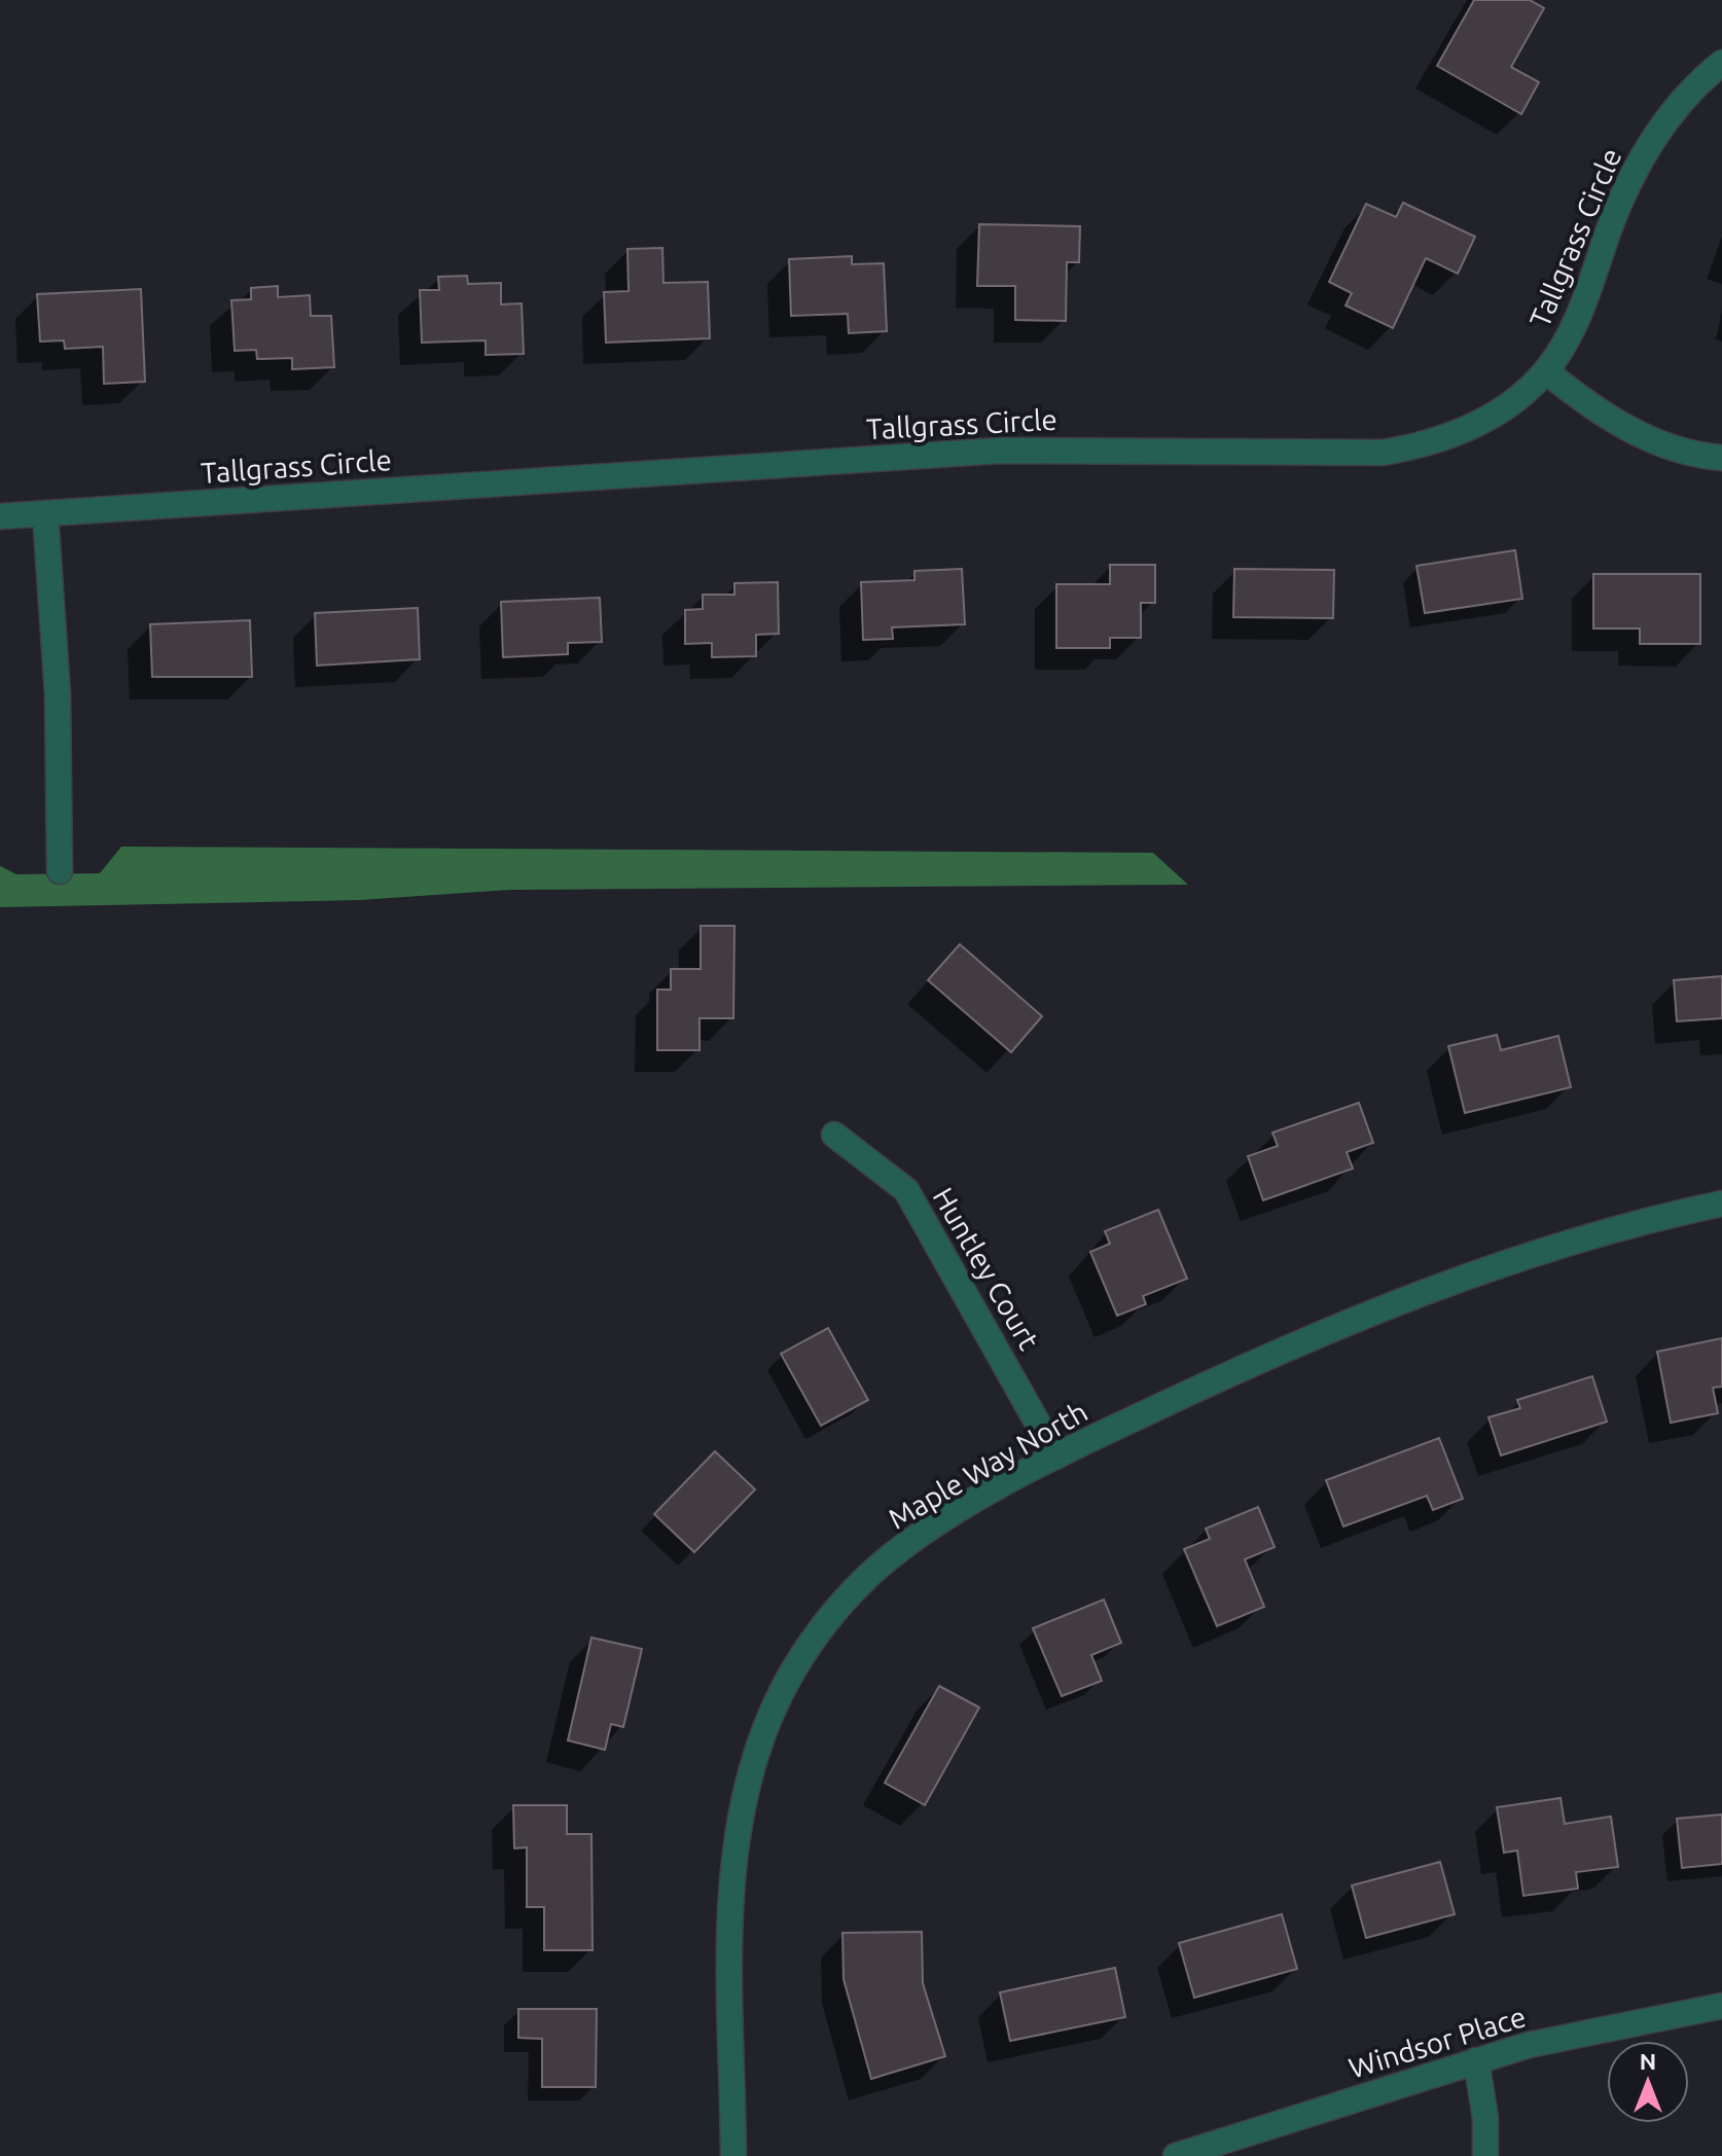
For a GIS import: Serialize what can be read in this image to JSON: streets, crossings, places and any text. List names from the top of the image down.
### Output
{
  "streets": {
    "street": [
      "Tallgrass Circle",
      "Huntley Court",
      "Maple Way North",
      "Windsor Place"
    ]
  },
  "crossings": [
    ["Huntley Court", "Maple Way North"]
  ],
  "north": "top"
}
